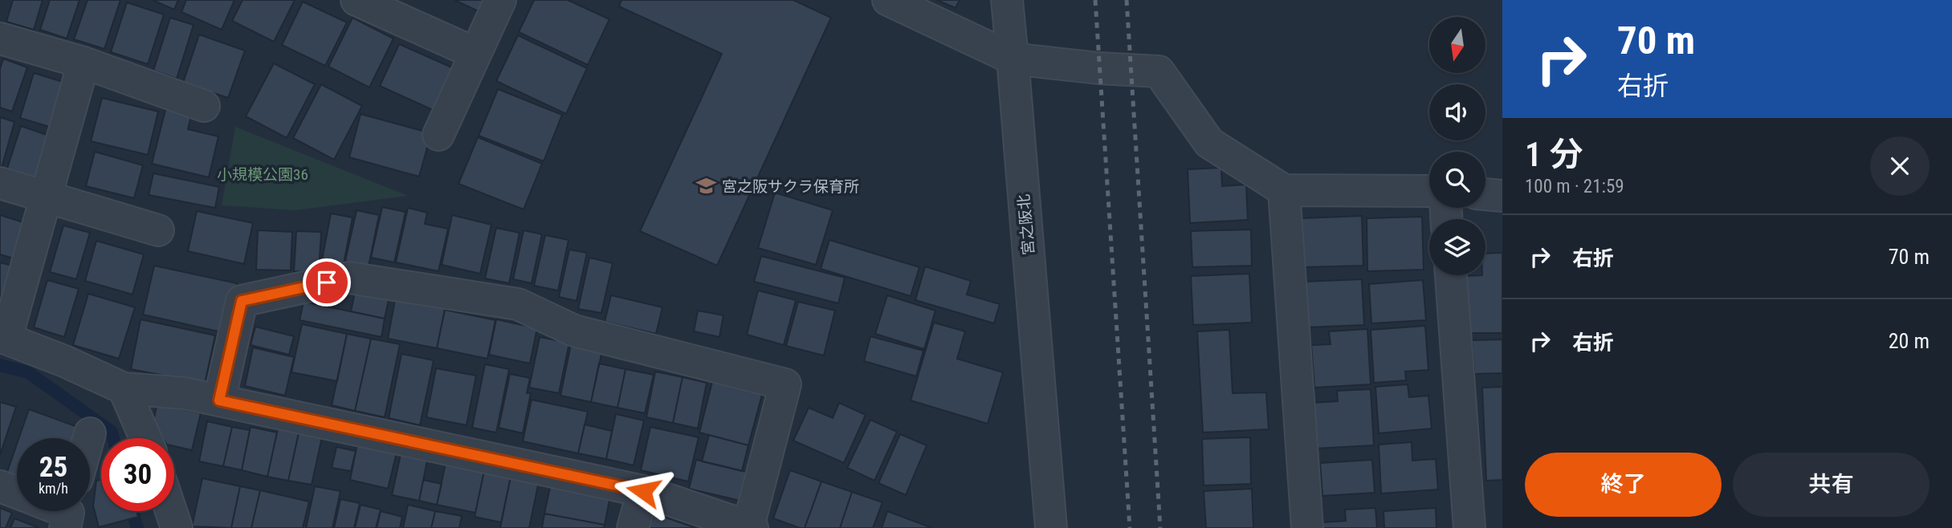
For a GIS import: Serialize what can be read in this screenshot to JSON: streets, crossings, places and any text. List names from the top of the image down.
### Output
{
  "streets": {
    "street": ["宮之阪北"]
  },
  "parks": ["小規模公園36"],
  "places": {
    "school or university": ["宮之阪サクラ保育所"]
  },
  "north": "bottom",
  "page": {
    "turn": ["70 m", "右折"],
    "heading": ["1 分", "100 m · 21:59"],
    "list": [
      {
        "name": "右折",
        "value": "70 m"
      },
      {
        "name": "右折",
        "value": "20 m"
      }
    ],
    "speed": "25 km/h",
    "limit": "30",
    "buttons": ["終了", "共有"]
  }
}
